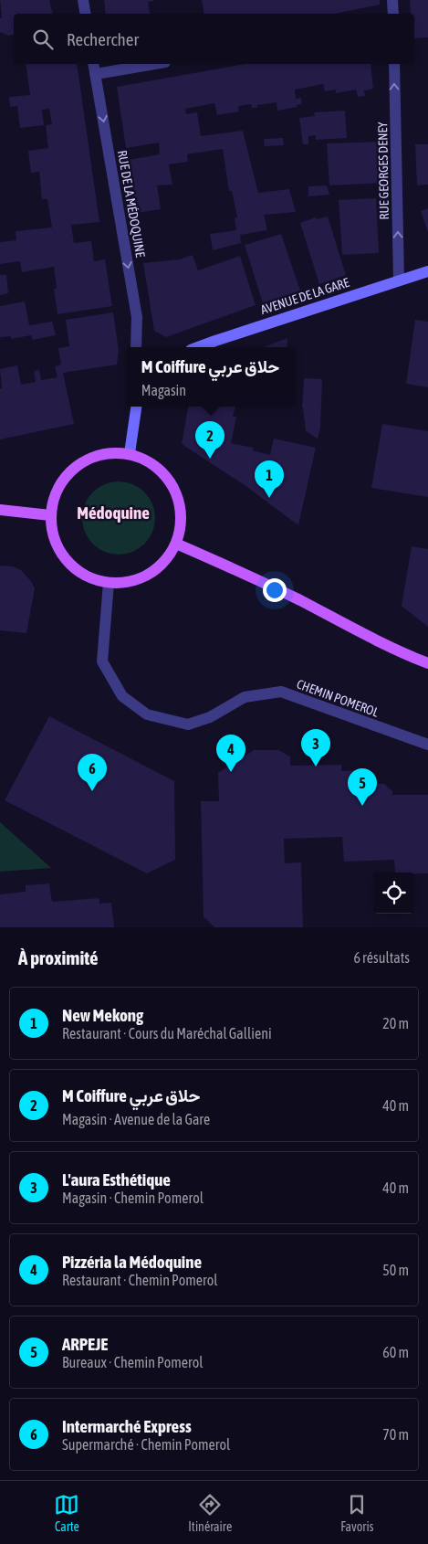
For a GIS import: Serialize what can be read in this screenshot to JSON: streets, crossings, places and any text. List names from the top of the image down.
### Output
{
  "streets": {
    "street": [
      "RUE GEORGES DENEY",
      "RUE DE LA MÉDOQUINE",
      "AVENUE DE LA GARE",
      "CHEMIN POMEROL"
    ]
  },
  "crossings": [
    ["RUE GEORGES DENEY", "AVENUE DE LA GARE"]
  ],
  "one_way": ["RUE GEORGES DENEY", "RUE DE LA MÉDOQUINE"],
  "districts": ["Médoquine"],
  "page": {
    "search": "Rechercher",
    "popup": ["M Coiffure حلاق عربي", "Magasin"],
    "pins": [
      "2",
      "1",
      "3",
      "4",
      "6",
      "5"
    ],
    "heading": ["À proximité", "6 résultats"],
    "list": [
      {
        "mark": "1",
        "name": "New Mekong",
        "note": "Restaurant · Cours du Maréchal Gallieni",
        "value": "20 m"
      },
      {
        "mark": "2",
        "name": "M Coiffure حلاق عربي",
        "note": "Magasin · Avenue de la Gare",
        "value": "40 m"
      },
      {
        "mark": "3",
        "name": "L'aura Esthétique",
        "note": "Magasin · Chemin Pomerol",
        "value": "40 m"
      },
      {
        "mark": "4",
        "name": "Pizzéria la Médoquine",
        "note": "Restaurant · Chemin Pomerol",
        "value": "50 m"
      },
      {
        "mark": "5",
        "name": "ARPEJE",
        "note": "Bureaux · Chemin Pomerol",
        "value": "60 m"
      },
      {
        "mark": "6",
        "name": "Intermarché Express",
        "note": "Supermarché · Chemin Pomerol",
        "value": "70 m"
      }
    ],
    "nav": ["Carte", "Itinéraire", "Favoris"]
  }
}
